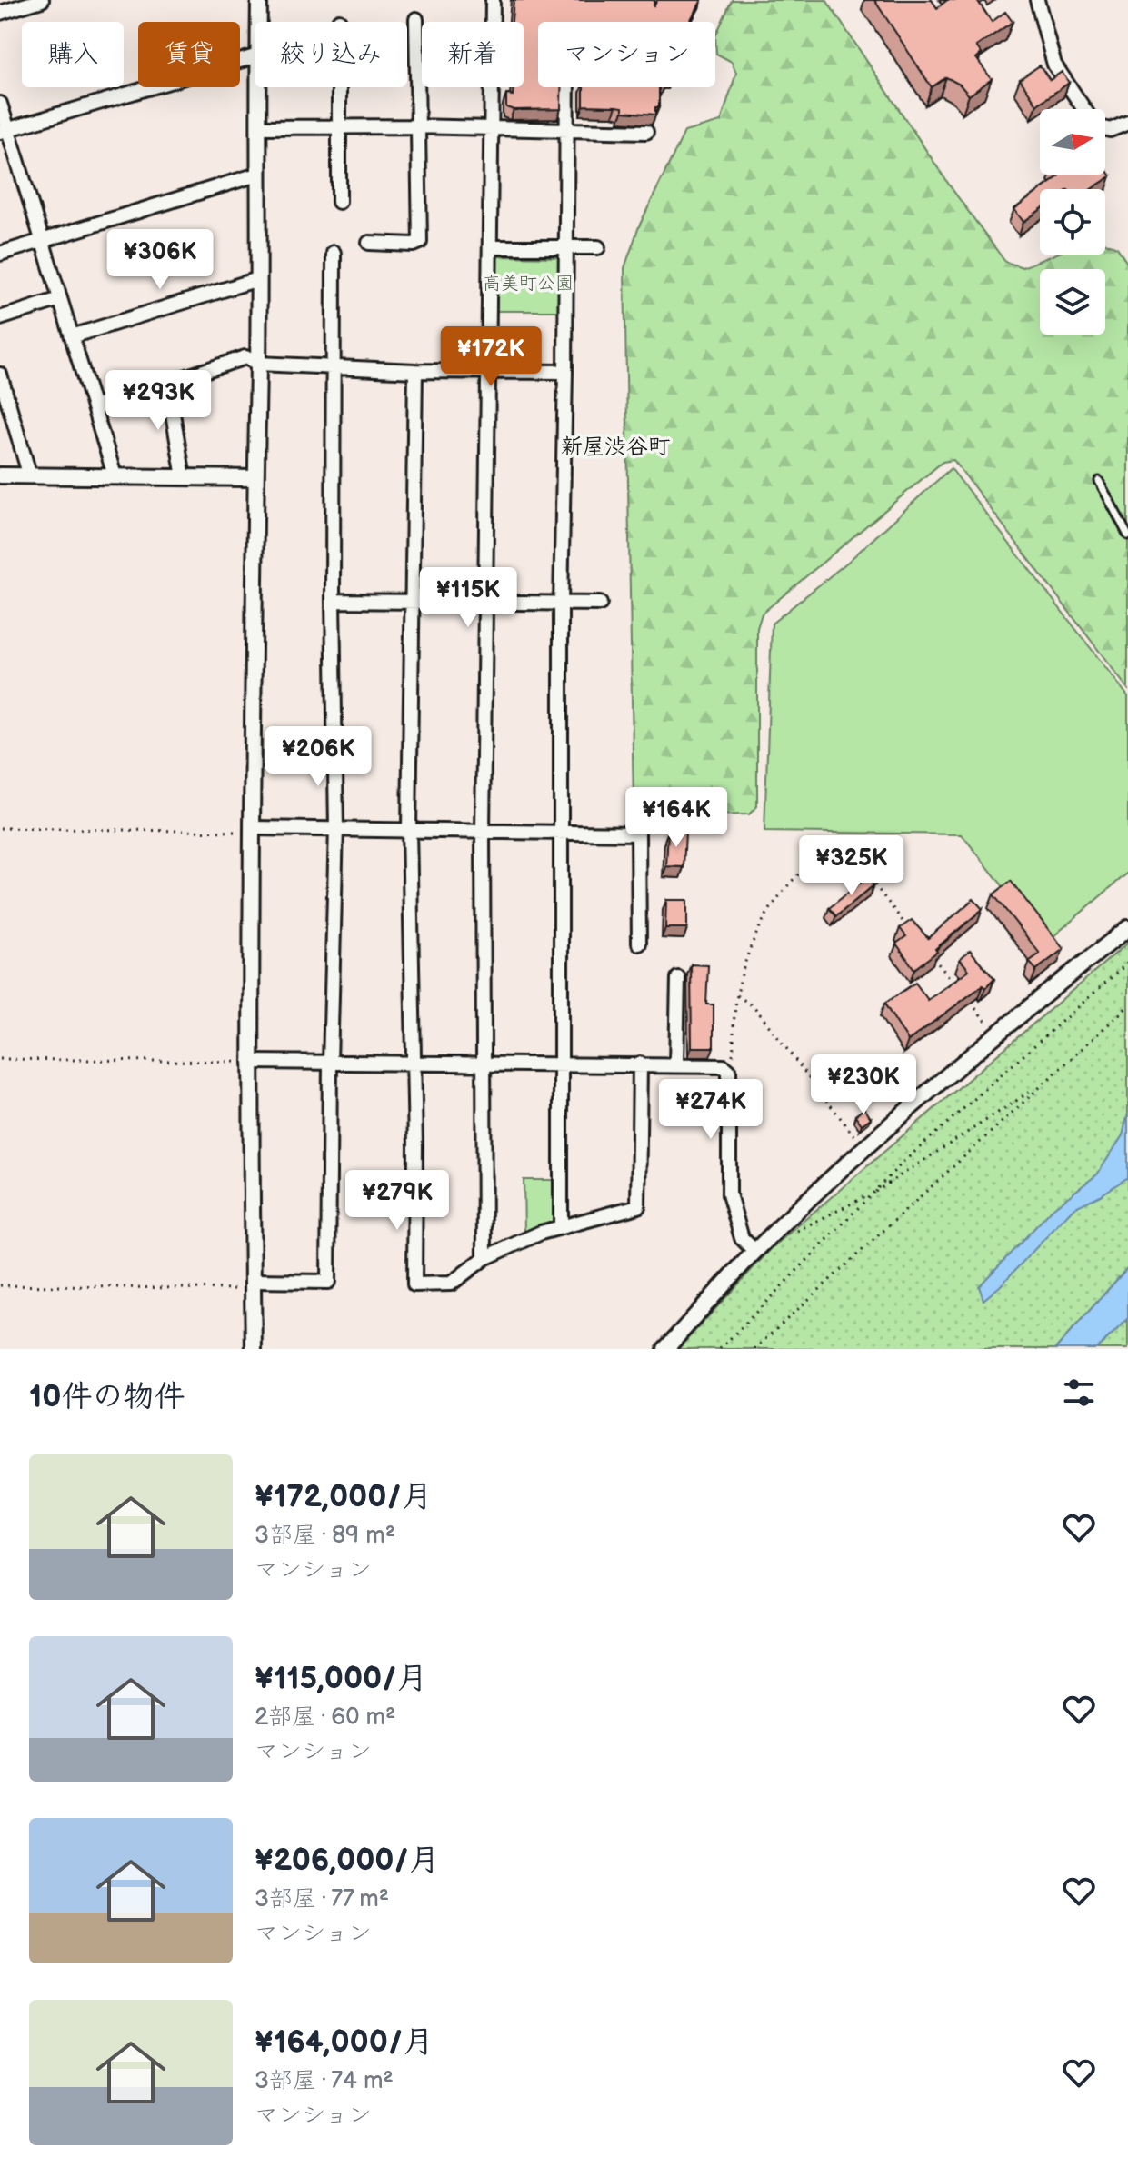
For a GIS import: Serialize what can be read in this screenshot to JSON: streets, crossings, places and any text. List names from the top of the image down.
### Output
{
  "districts": ["新屋渋谷町"],
  "parks": ["高美町公園"],
  "north": "right",
  "page": {
    "chip": [
      "購入",
      "賃貸",
      "絞り込み",
      "新着",
      "マンション"
    ],
    "price": [
      "¥306K",
      "¥172K",
      "¥293K",
      "¥115K",
      "¥206K",
      "¥164K",
      "¥325K",
      "¥230K",
      "¥274K",
      "¥279K"
    ],
    "heading": "10件の物件",
    "list": [
      {
        "name": "¥172,000/月",
        "note": "3部屋 · 89 m² · マンション"
      },
      {
        "name": "¥115,000/月",
        "note": "2部屋 · 60 m² · マンション"
      },
      {
        "name": "¥206,000/月",
        "note": "3部屋 · 77 m² · マンション"
      },
      {
        "name": "¥164,000/月",
        "note": "3部屋 · 74 m² · マンション"
      }
    ]
  }
}
